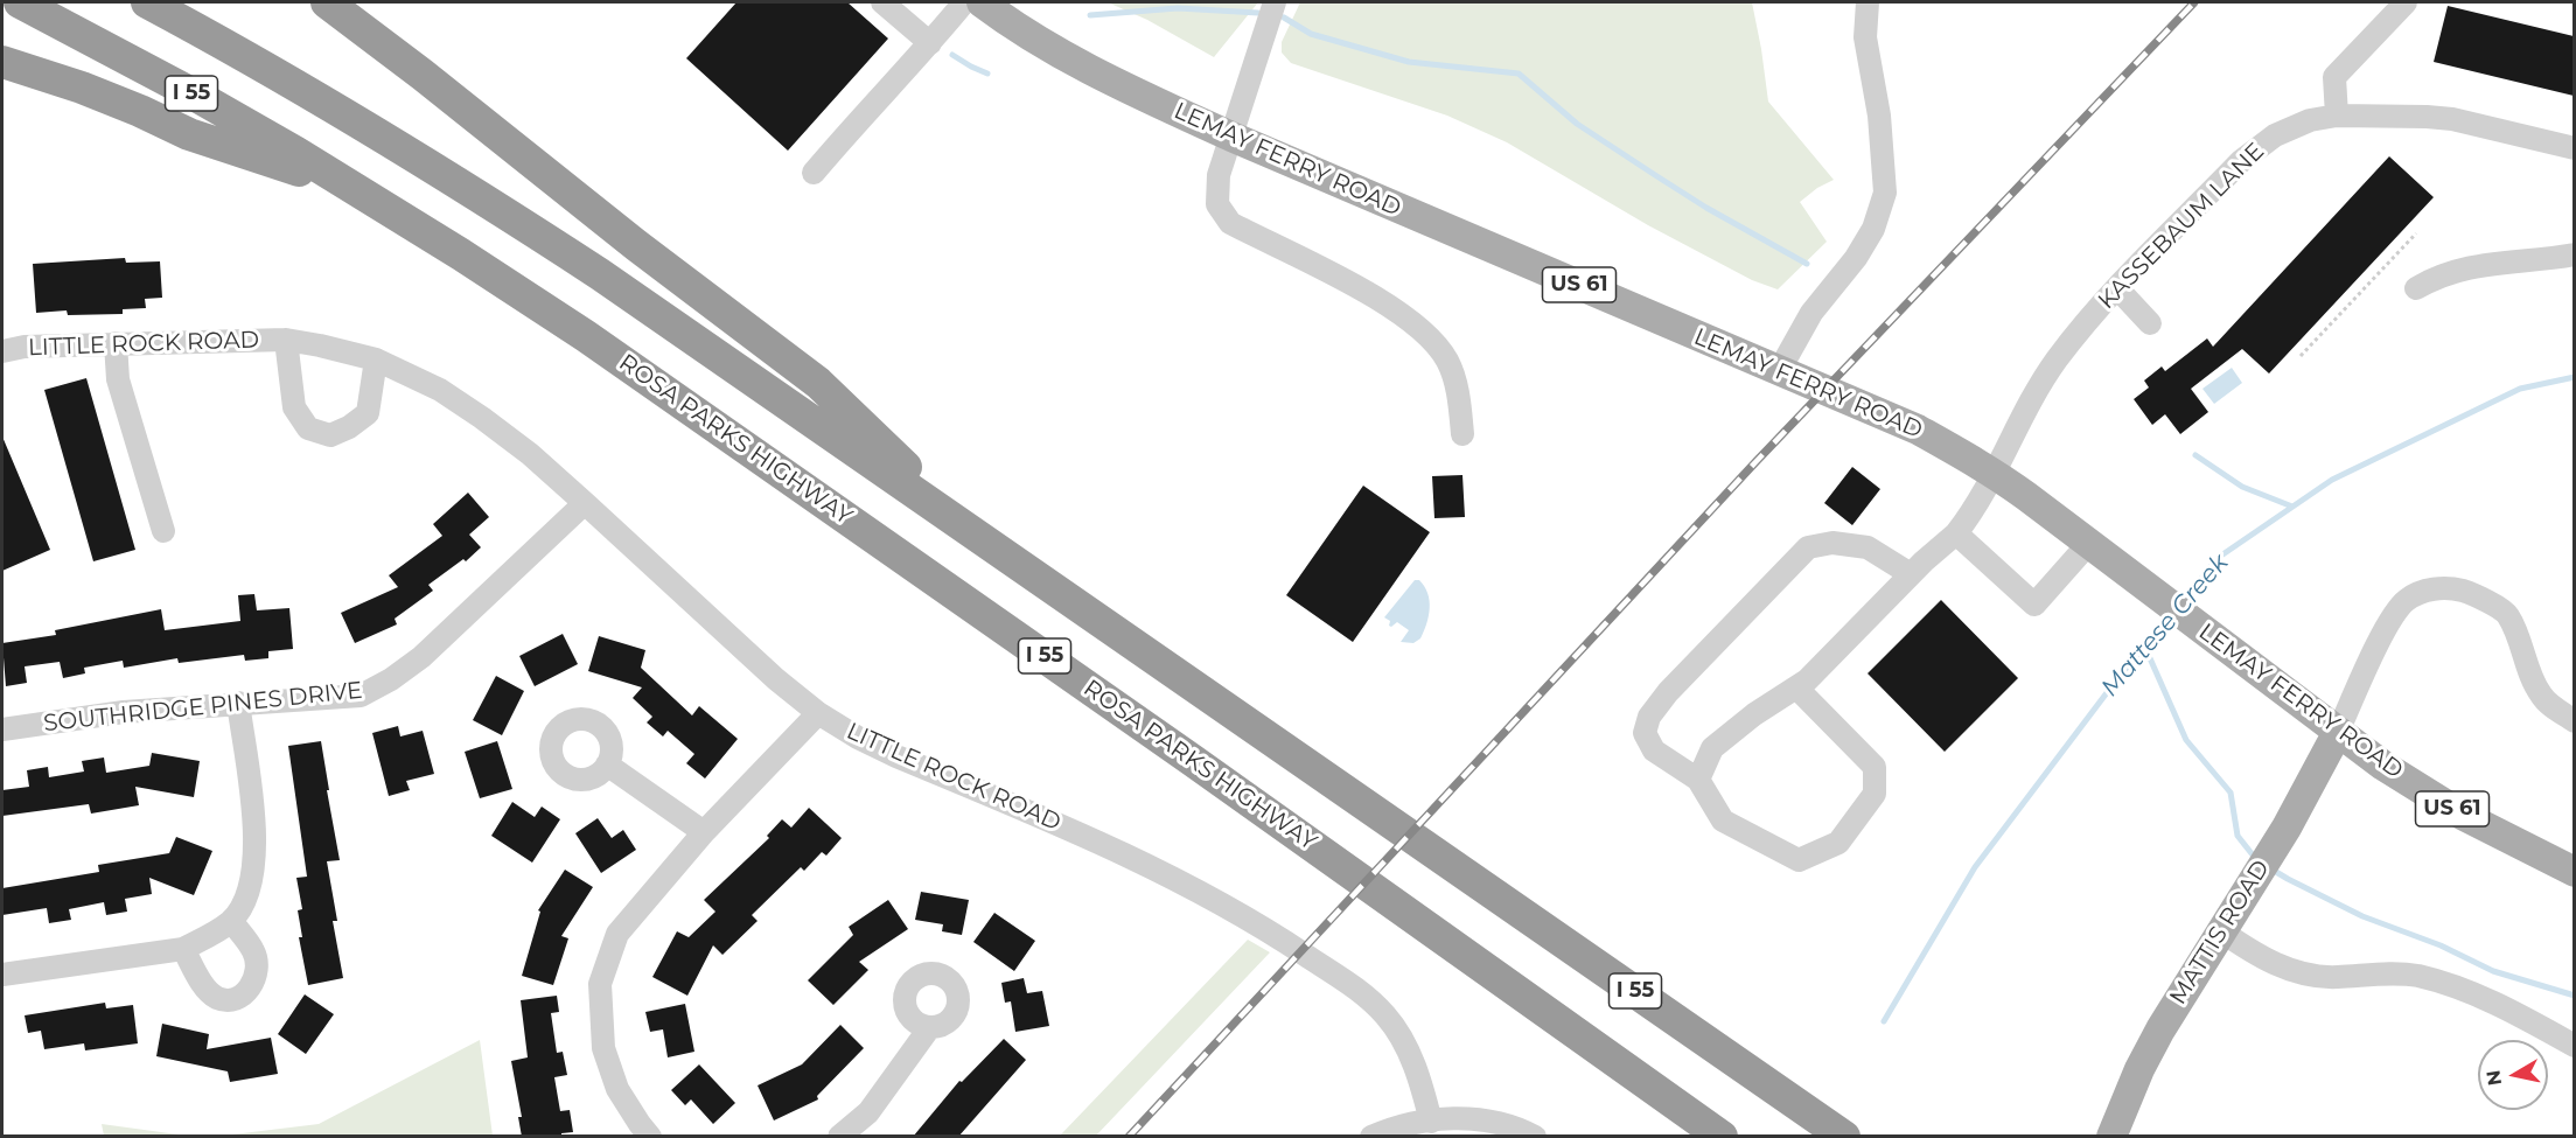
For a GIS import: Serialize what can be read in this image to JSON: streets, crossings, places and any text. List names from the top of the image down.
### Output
{
  "streets": {
    "highway": ["I 55", "ROSA PARKS HIGHWAY"],
    "main road": ["LEMAY FERRY ROAD", "US 61", "MATTIS ROAD"],
    "street": ["KASSEBAUM LANE", "LITTLE ROCK ROAD", "SOUTHRIDGE PINES DRIVE"]
  },
  "crossings": [
    ["I 55", "ROSA PARKS HIGHWAY"],
    ["LEMAY FERRY ROAD", "KASSEBAUM LANE"],
    ["LEMAY FERRY ROAD", "MATTIS ROAD"],
    ["LITTLE ROCK ROAD", "SOUTHRIDGE PINES DRIVE"]
  ],
  "water": ["Mattese Creek"],
  "north": "left"
}
